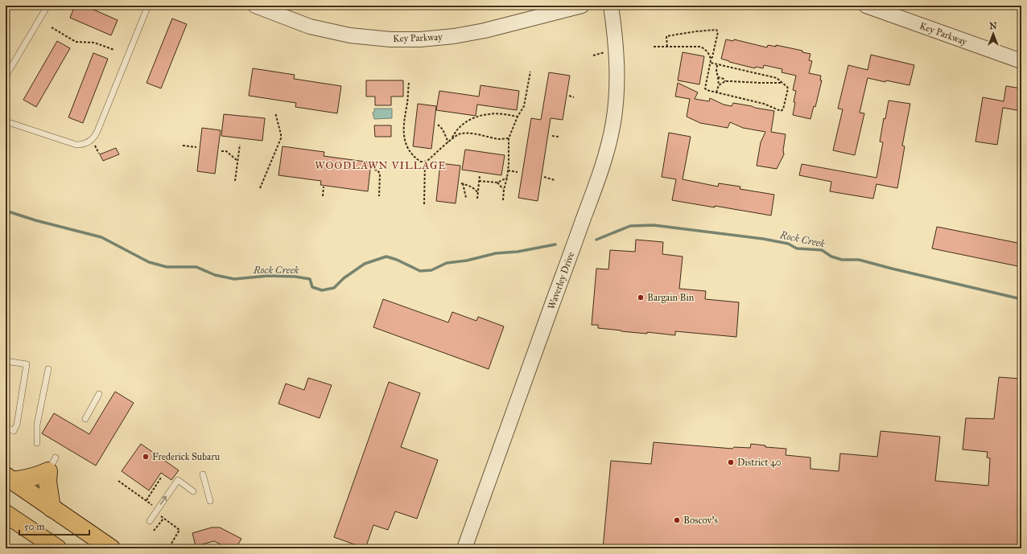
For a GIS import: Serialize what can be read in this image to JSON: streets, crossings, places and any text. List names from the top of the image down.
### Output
{
  "streets": {
    "street": ["Key Parkway", "Waverley Drive"]
  },
  "districts": ["WOODLAWN VILLAGE"],
  "water": ["Rock Creek"],
  "places": [
    "Bargain Bin",
    "Frederick Subaru",
    "District 40",
    "Boscov's"
  ],
  "scale_bar": "50 m",
  "north": "top"
}
